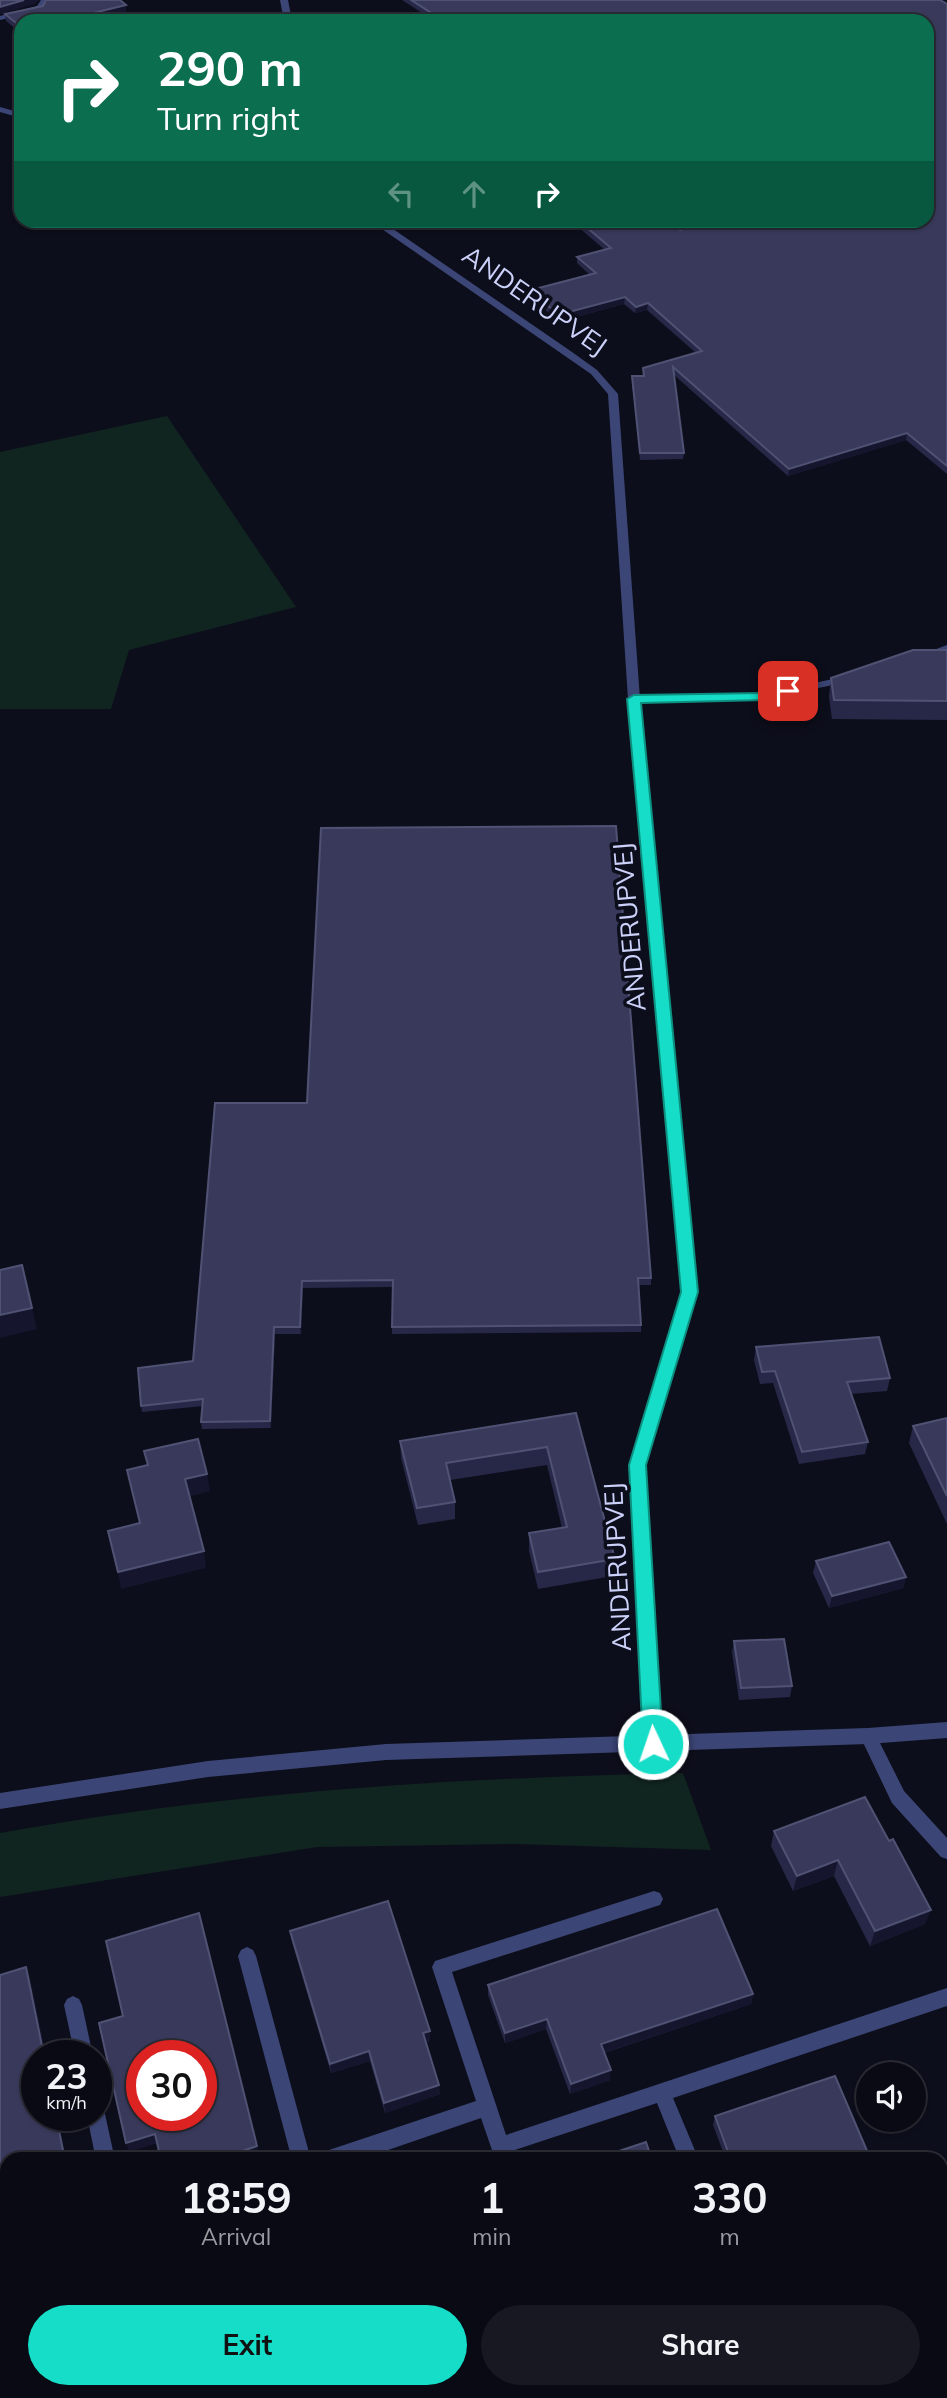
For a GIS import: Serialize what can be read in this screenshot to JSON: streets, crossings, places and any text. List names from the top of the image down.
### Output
{
  "streets": {
    "street": ["ANDERUPVEJ"]
  },
  "page": {
    "turn": ["290 m", "Turn right"],
    "speed": "23 km/h",
    "limit": "30",
    "eta": [
      "18:59",
      "Arrival",
      "1",
      "min",
      "330",
      "m"
    ],
    "buttons": ["Exit", "Share"]
  }
}
